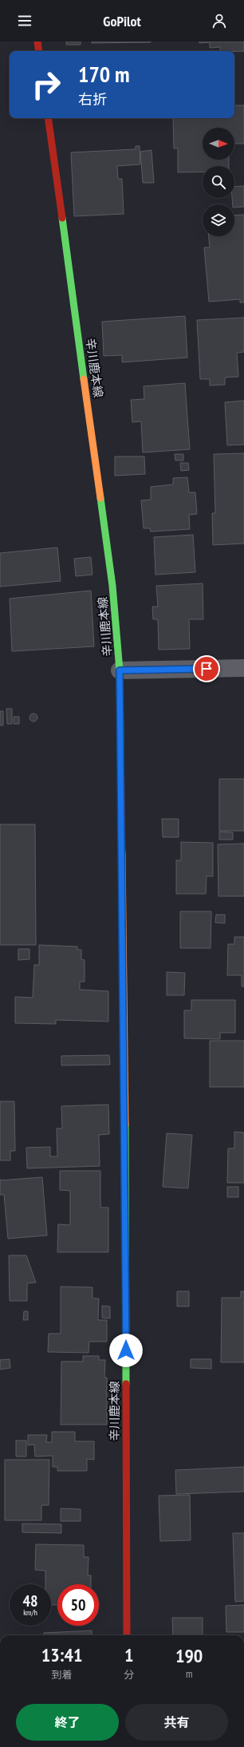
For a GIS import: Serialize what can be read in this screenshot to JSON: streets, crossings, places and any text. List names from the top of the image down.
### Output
{
  "streets": {
    "main road": ["辛川鹿本線"]
  },
  "north": "right",
  "page": {
    "header": "GoPilot",
    "turn": ["170 m", "右折"],
    "speed": "48 km/h",
    "limit": "50",
    "eta": [
      "13:41",
      "到着",
      "1",
      "分",
      "190",
      "m"
    ],
    "buttons": ["終了", "共有"]
  }
}
